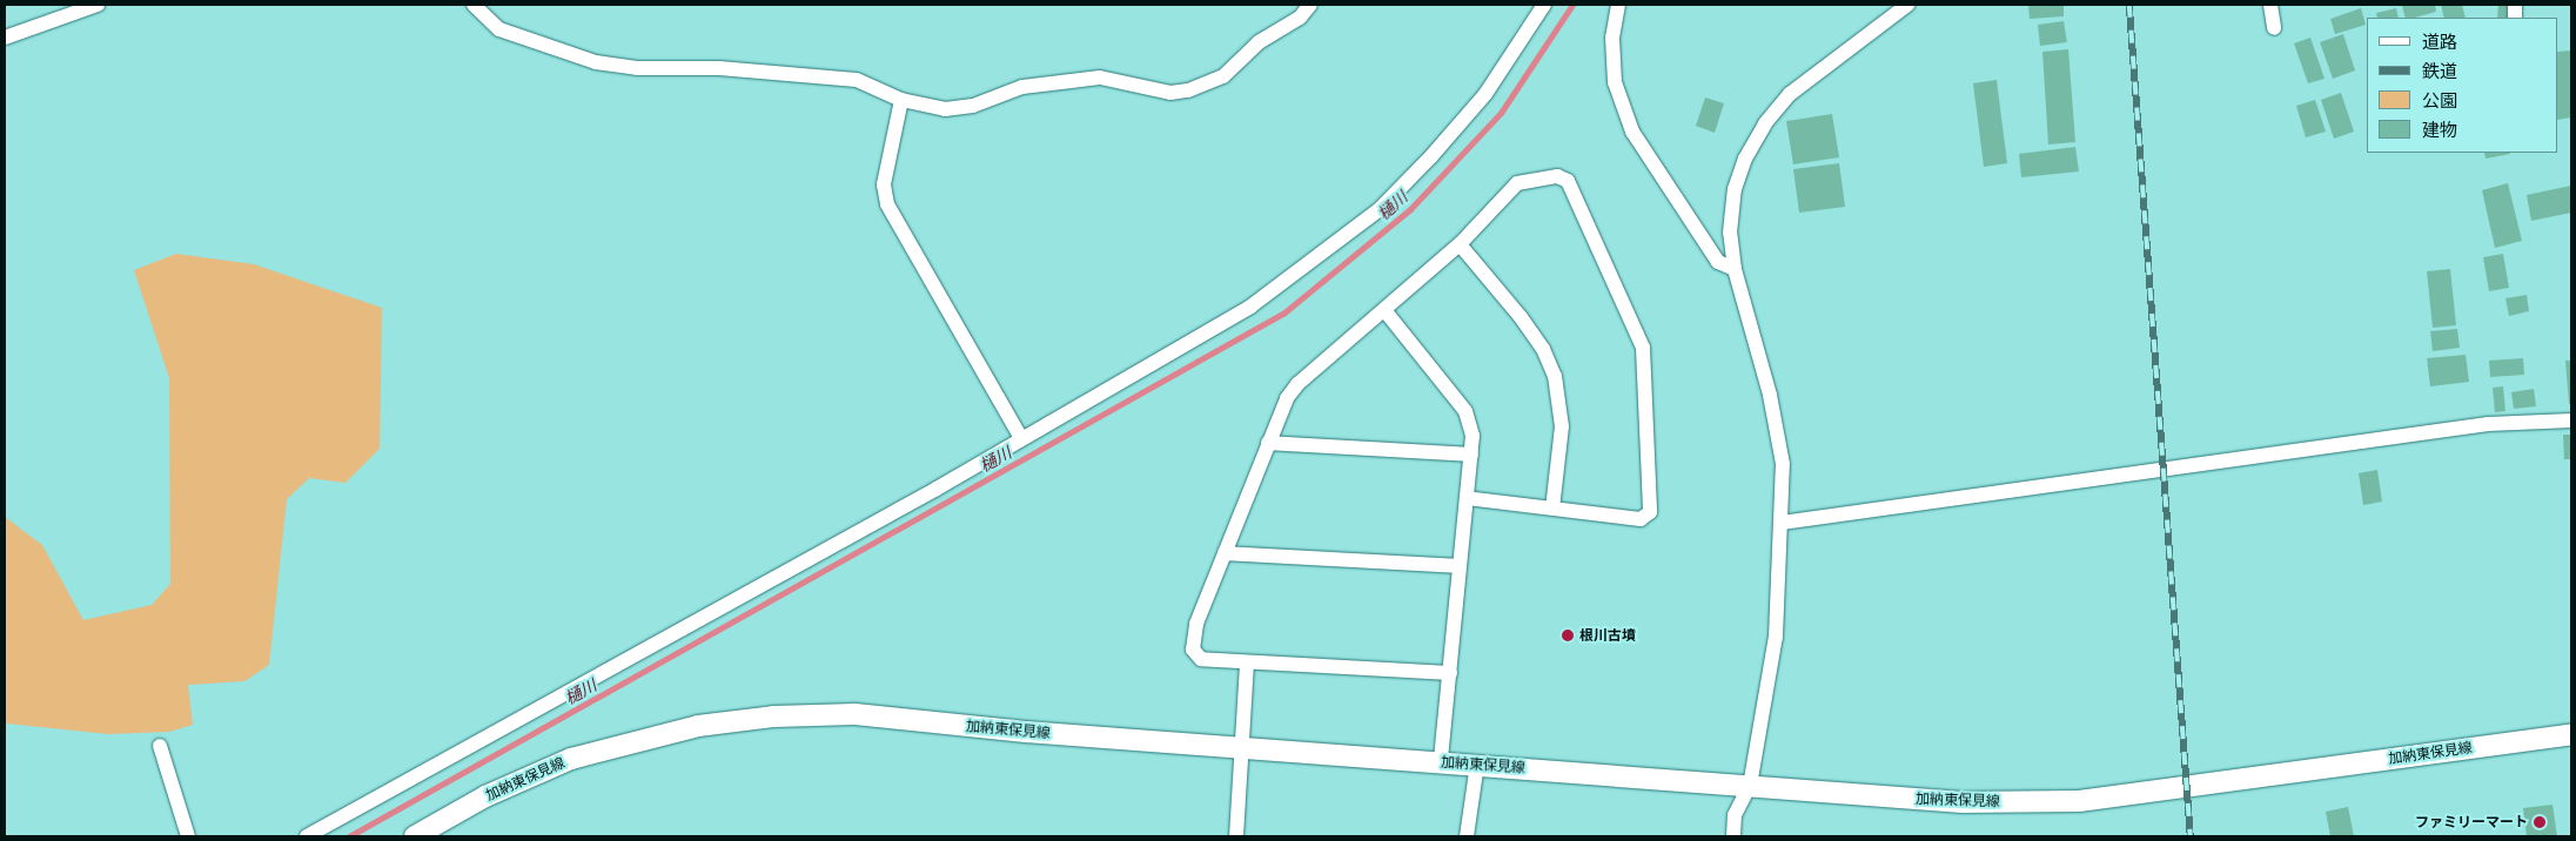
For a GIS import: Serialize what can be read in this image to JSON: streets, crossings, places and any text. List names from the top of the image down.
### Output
{
  "streets": {
    "main road": ["加納東保見線"]
  },
  "water": ["樋川"],
  "places": ["根川古墳", "ファミリーマート"],
  "legend": [
    "道路",
    "鉄道",
    "公園",
    "建物"
  ]
}
